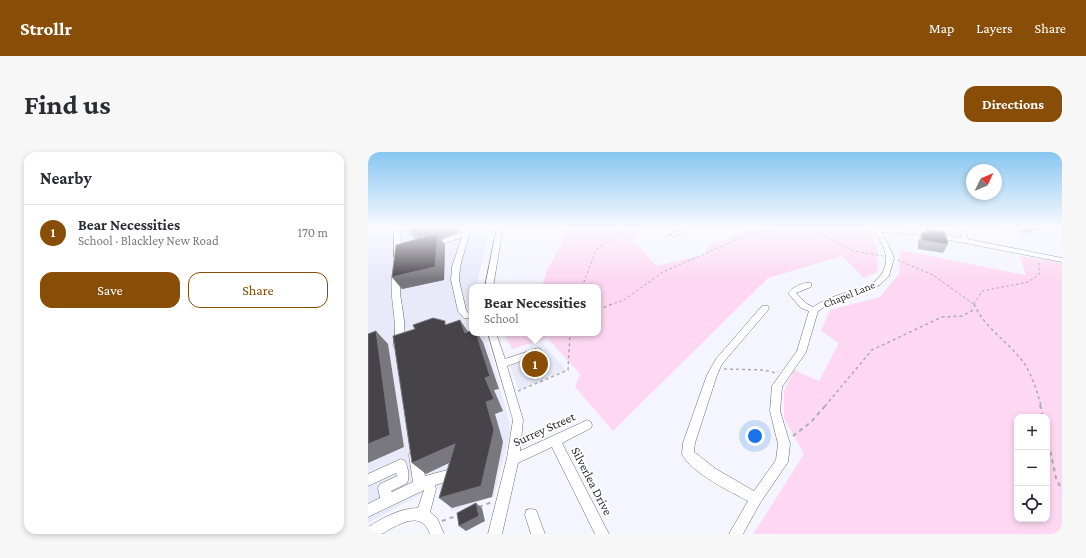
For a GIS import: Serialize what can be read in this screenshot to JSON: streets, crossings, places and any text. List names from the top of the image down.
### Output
{
  "streets": {
    "street": ["Chapel Lane", "Surrey Street", "Silverlea Drive"]
  },
  "crossings": [
    ["Surrey Street", "Silverlea Drive"]
  ],
  "north": "top right",
  "page": {
    "header": "Strollr",
    "nav": ["Map", "Layers", "Share"],
    "buttons": [
      "Directions",
      ["Save", "Share"]
    ],
    "title": "Find us",
    "heading": "Nearby",
    "list": [
      {
        "mark": "1",
        "name": "Bear Necessities",
        "note": "School · Blackley New Road",
        "value": "170 m"
      }
    ],
    "popup": ["Bear Necessities", "School"],
    "pins": "1",
    "map_buttons": ["+", "−"]
  }
}
